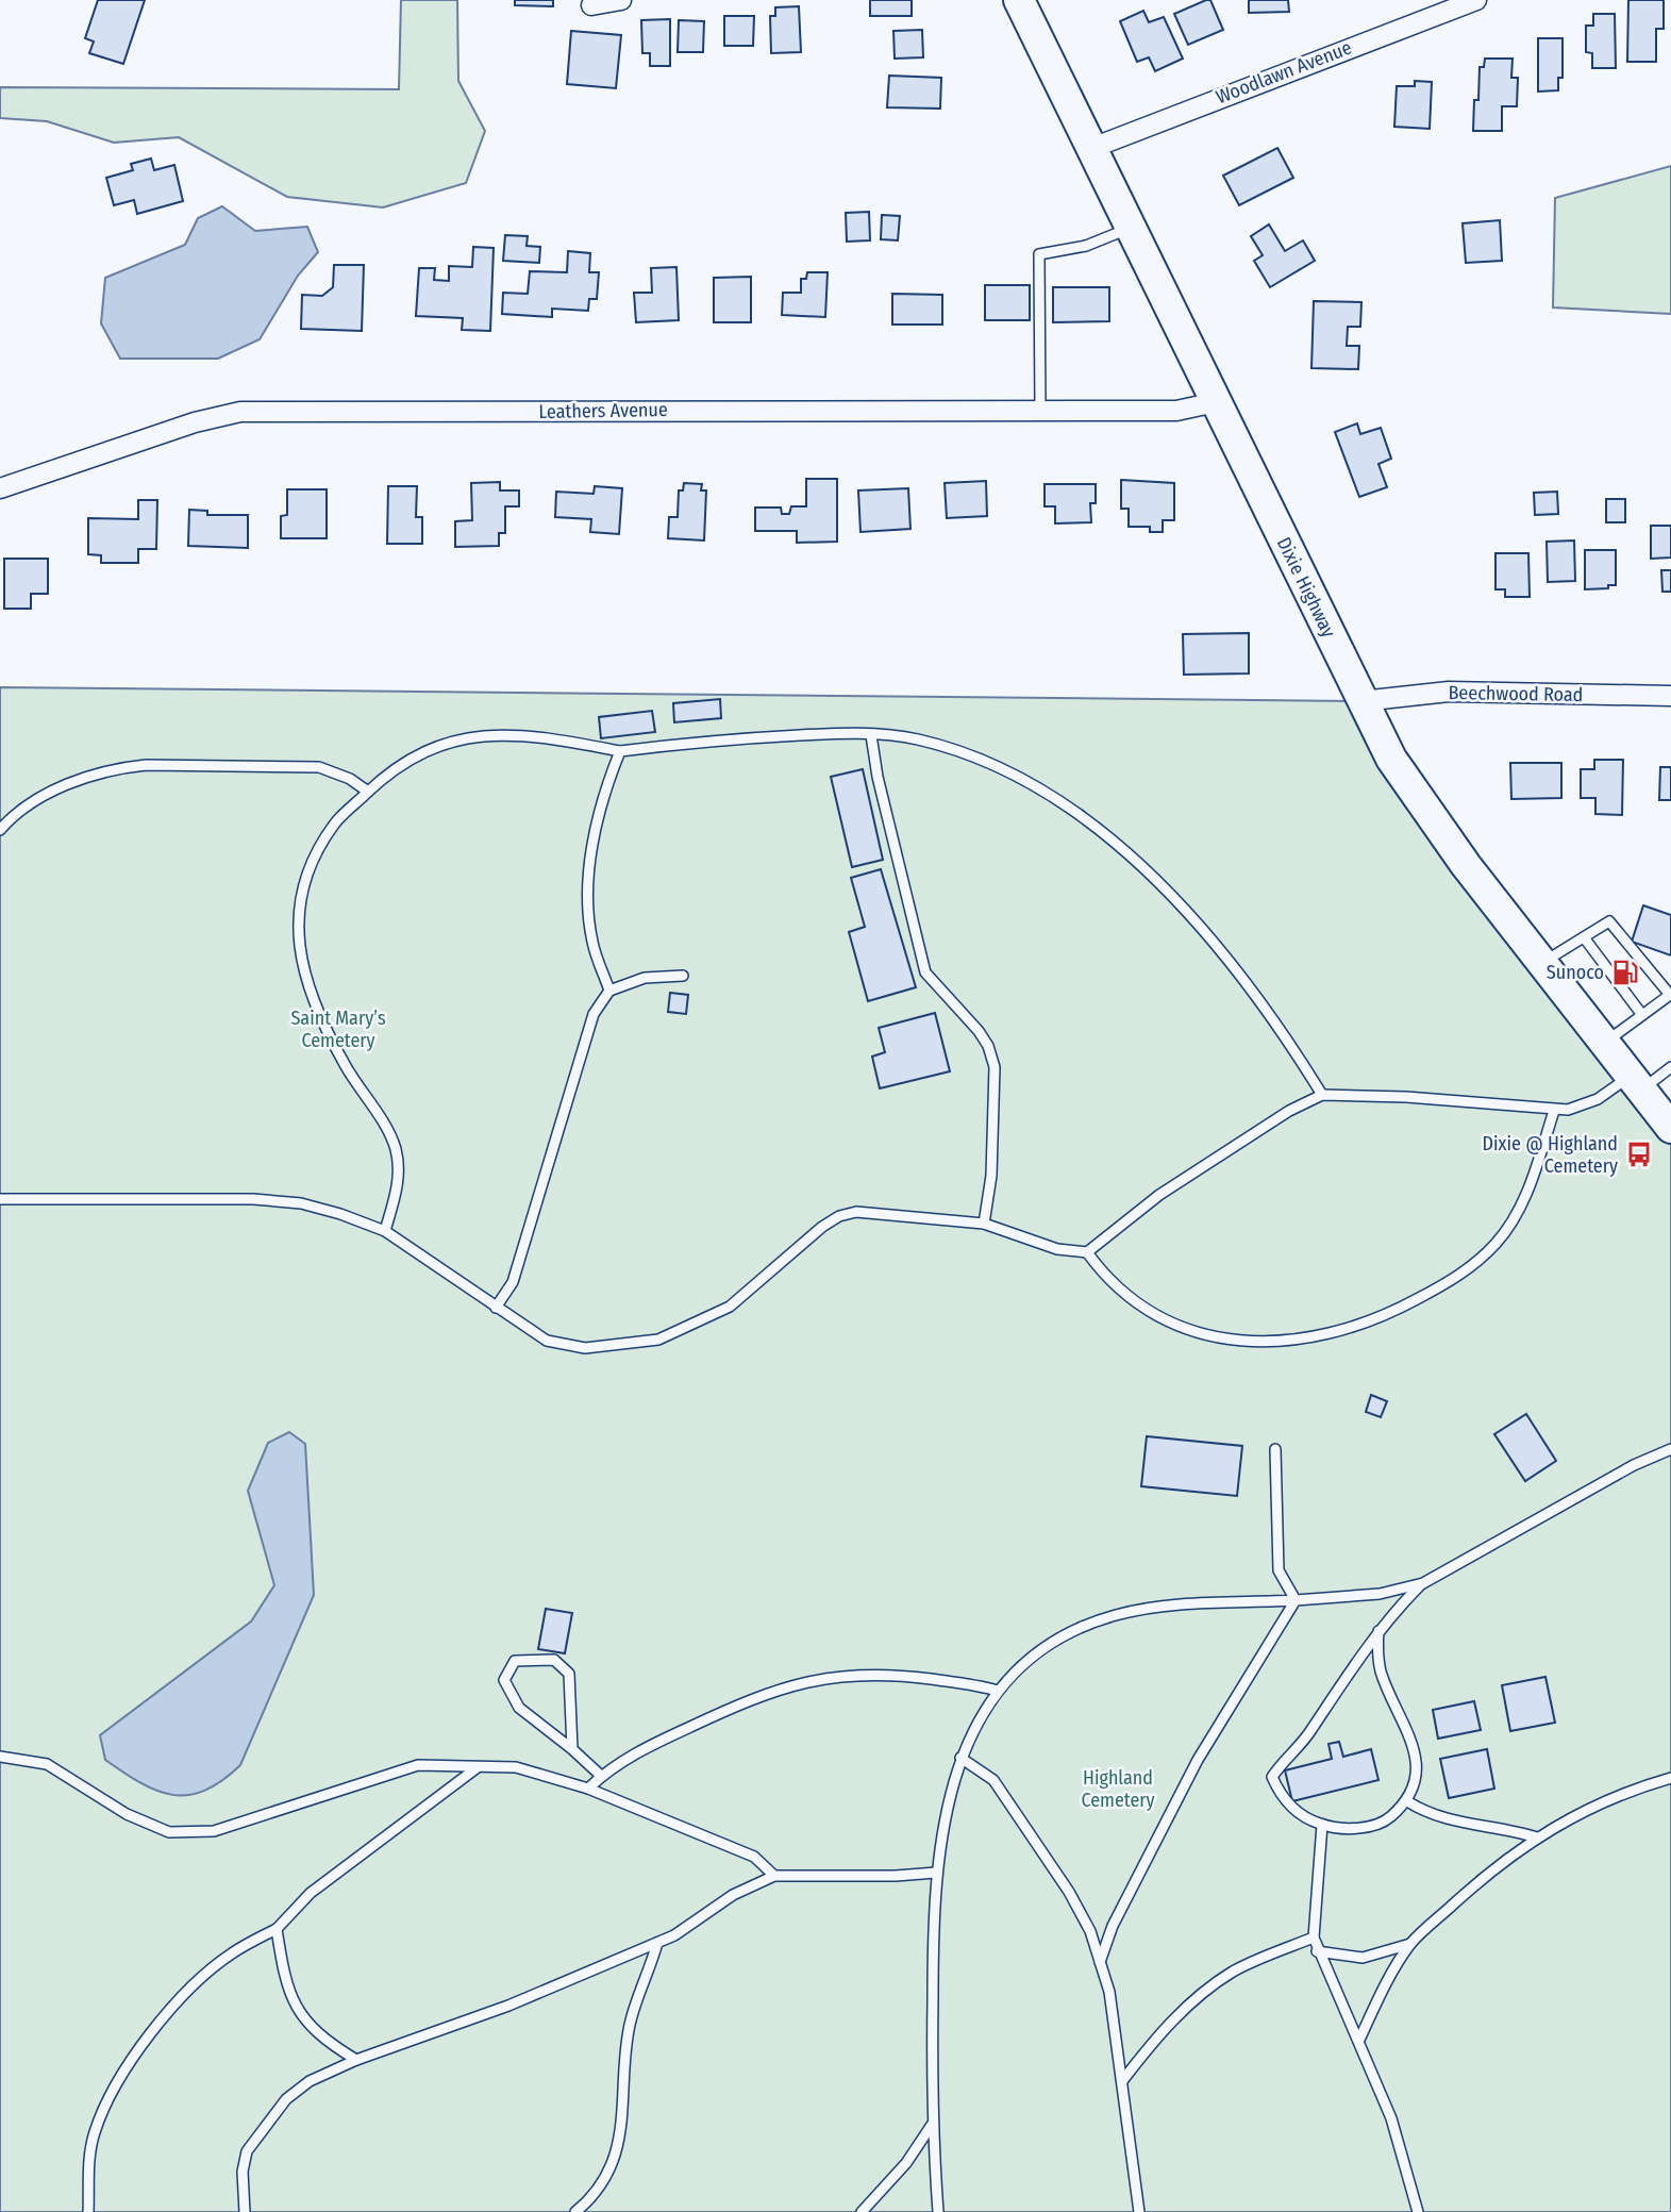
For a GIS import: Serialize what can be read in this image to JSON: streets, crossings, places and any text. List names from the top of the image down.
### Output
{
  "streets": {
    "main road": ["Dixie Highway"],
    "street": ["Woodlawn Avenue", "Leathers Avenue", "Beechwood Road"]
  },
  "crossings": [
    ["Woodlawn Avenue", "Dixie Highway"],
    ["Leathers Avenue", "Dixie Highway"],
    ["Dixie Highway", "Beechwood Road"]
  ],
  "parks": ["Saint Mary’s Cemetery", "Highland Cemetery"],
  "places": {
    "fuel station": ["Sunoco"],
    "bus stop": ["Dixie @ Highland Cemetery"]
  }
}
